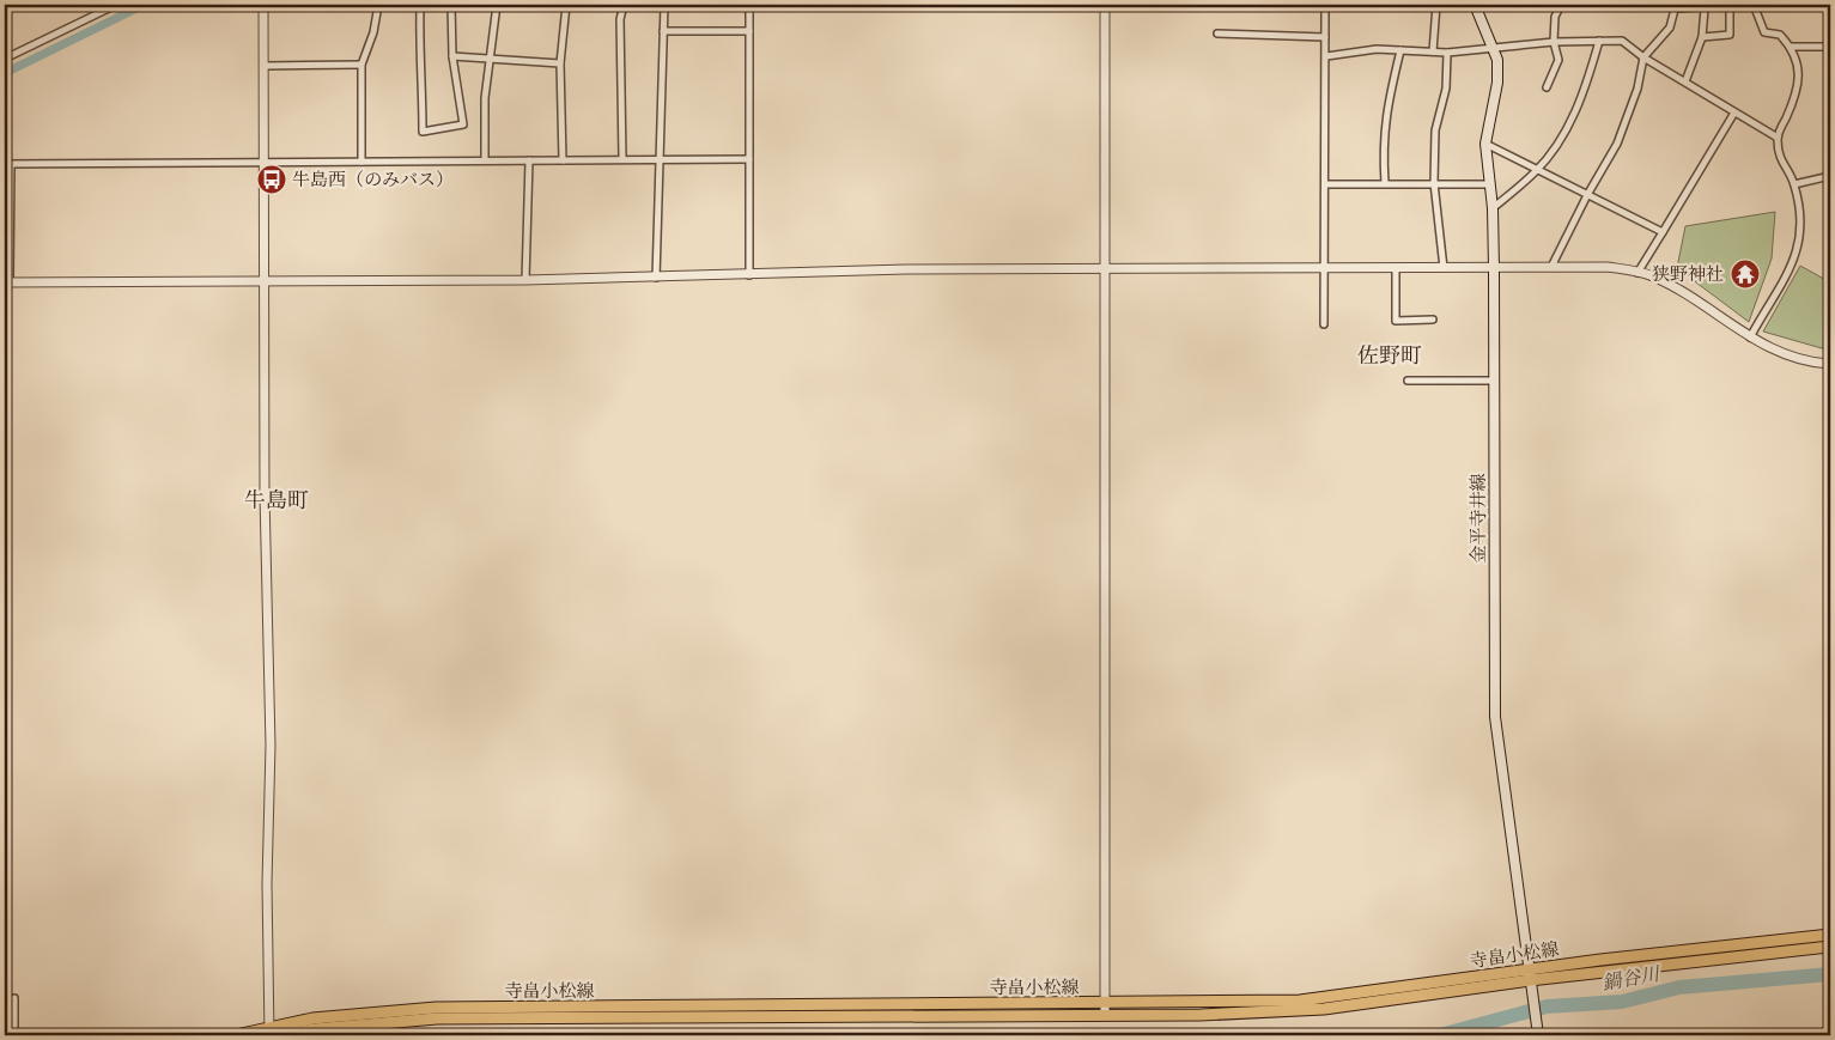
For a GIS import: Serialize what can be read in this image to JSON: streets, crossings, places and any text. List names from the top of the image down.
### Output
{
  "streets": {
    "main road": ["金平寺井線", "寺畠小松線"]
  },
  "crossings": [
    ["金平寺井線", "寺畠小松線"]
  ],
  "districts": ["佐野町", "牛島町"],
  "water": ["鍋谷川"],
  "places": {
    "bus stop": ["牛島西（のみバス）"],
    "temple": ["狭野神社"]
  }
}
